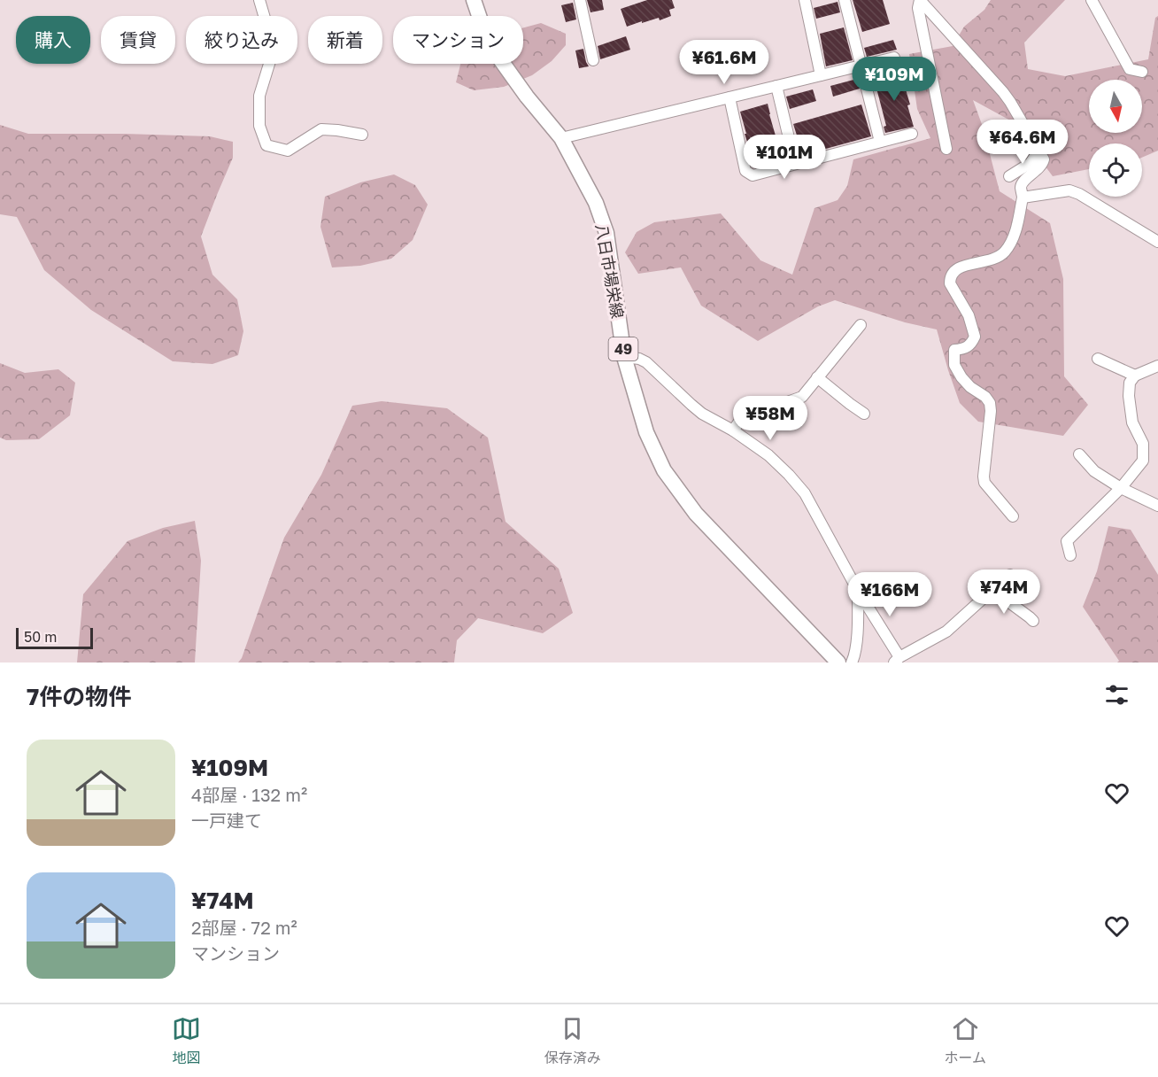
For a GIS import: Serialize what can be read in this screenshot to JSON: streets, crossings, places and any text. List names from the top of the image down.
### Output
{
  "streets": {
    "main road": ["八日市場栄線", "49"]
  },
  "scale_bar": "50 m",
  "north": "bottom",
  "page": {
    "chip": [
      "購入",
      "賃貸",
      "絞り込み",
      "新着",
      "マンション"
    ],
    "price": [
      "¥61.6M",
      "¥109M",
      "¥64.6M",
      "¥101M",
      "¥58M",
      "¥74M",
      "¥166M"
    ],
    "scale": "50 m",
    "heading": "7件の物件",
    "list": [
      {
        "name": "¥109M",
        "note": "4部屋 · 132 m² · 一戸建て"
      },
      {
        "name": "¥74M",
        "note": "2部屋 · 72 m² · マンション"
      }
    ],
    "tabs": ["地図", "保存済み", "ホーム"]
  }
}
